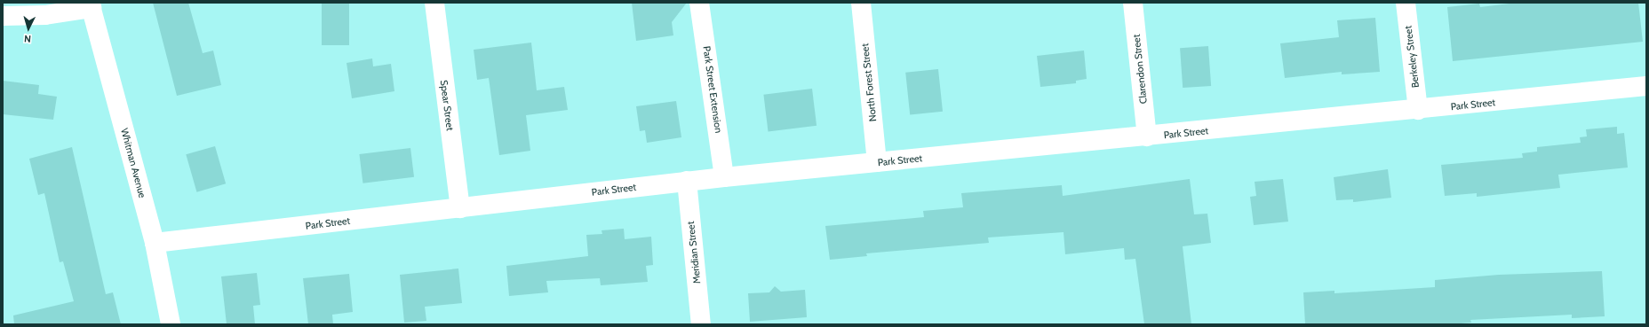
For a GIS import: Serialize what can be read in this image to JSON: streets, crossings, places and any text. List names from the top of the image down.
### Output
{
  "streets": {
    "street": [
      "Berkeley Street",
      "Clarendon Street",
      "North Forest Street",
      "Park Street Extension",
      "Park Street",
      "Spear Street",
      "Whitman Avenue",
      "Meridian Street"
    ]
  },
  "crossings": [
    ["Berkeley Street", "Park Street"],
    ["Clarendon Street", "Park Street"],
    ["North Forest Street", "Park Street"],
    ["Park Street Extension", "Park Street"],
    ["Park Street", "Spear Street"],
    ["Park Street", "Whitman Avenue"],
    ["Park Street", "Meridian Street"]
  ],
  "north": "bottom"
}
